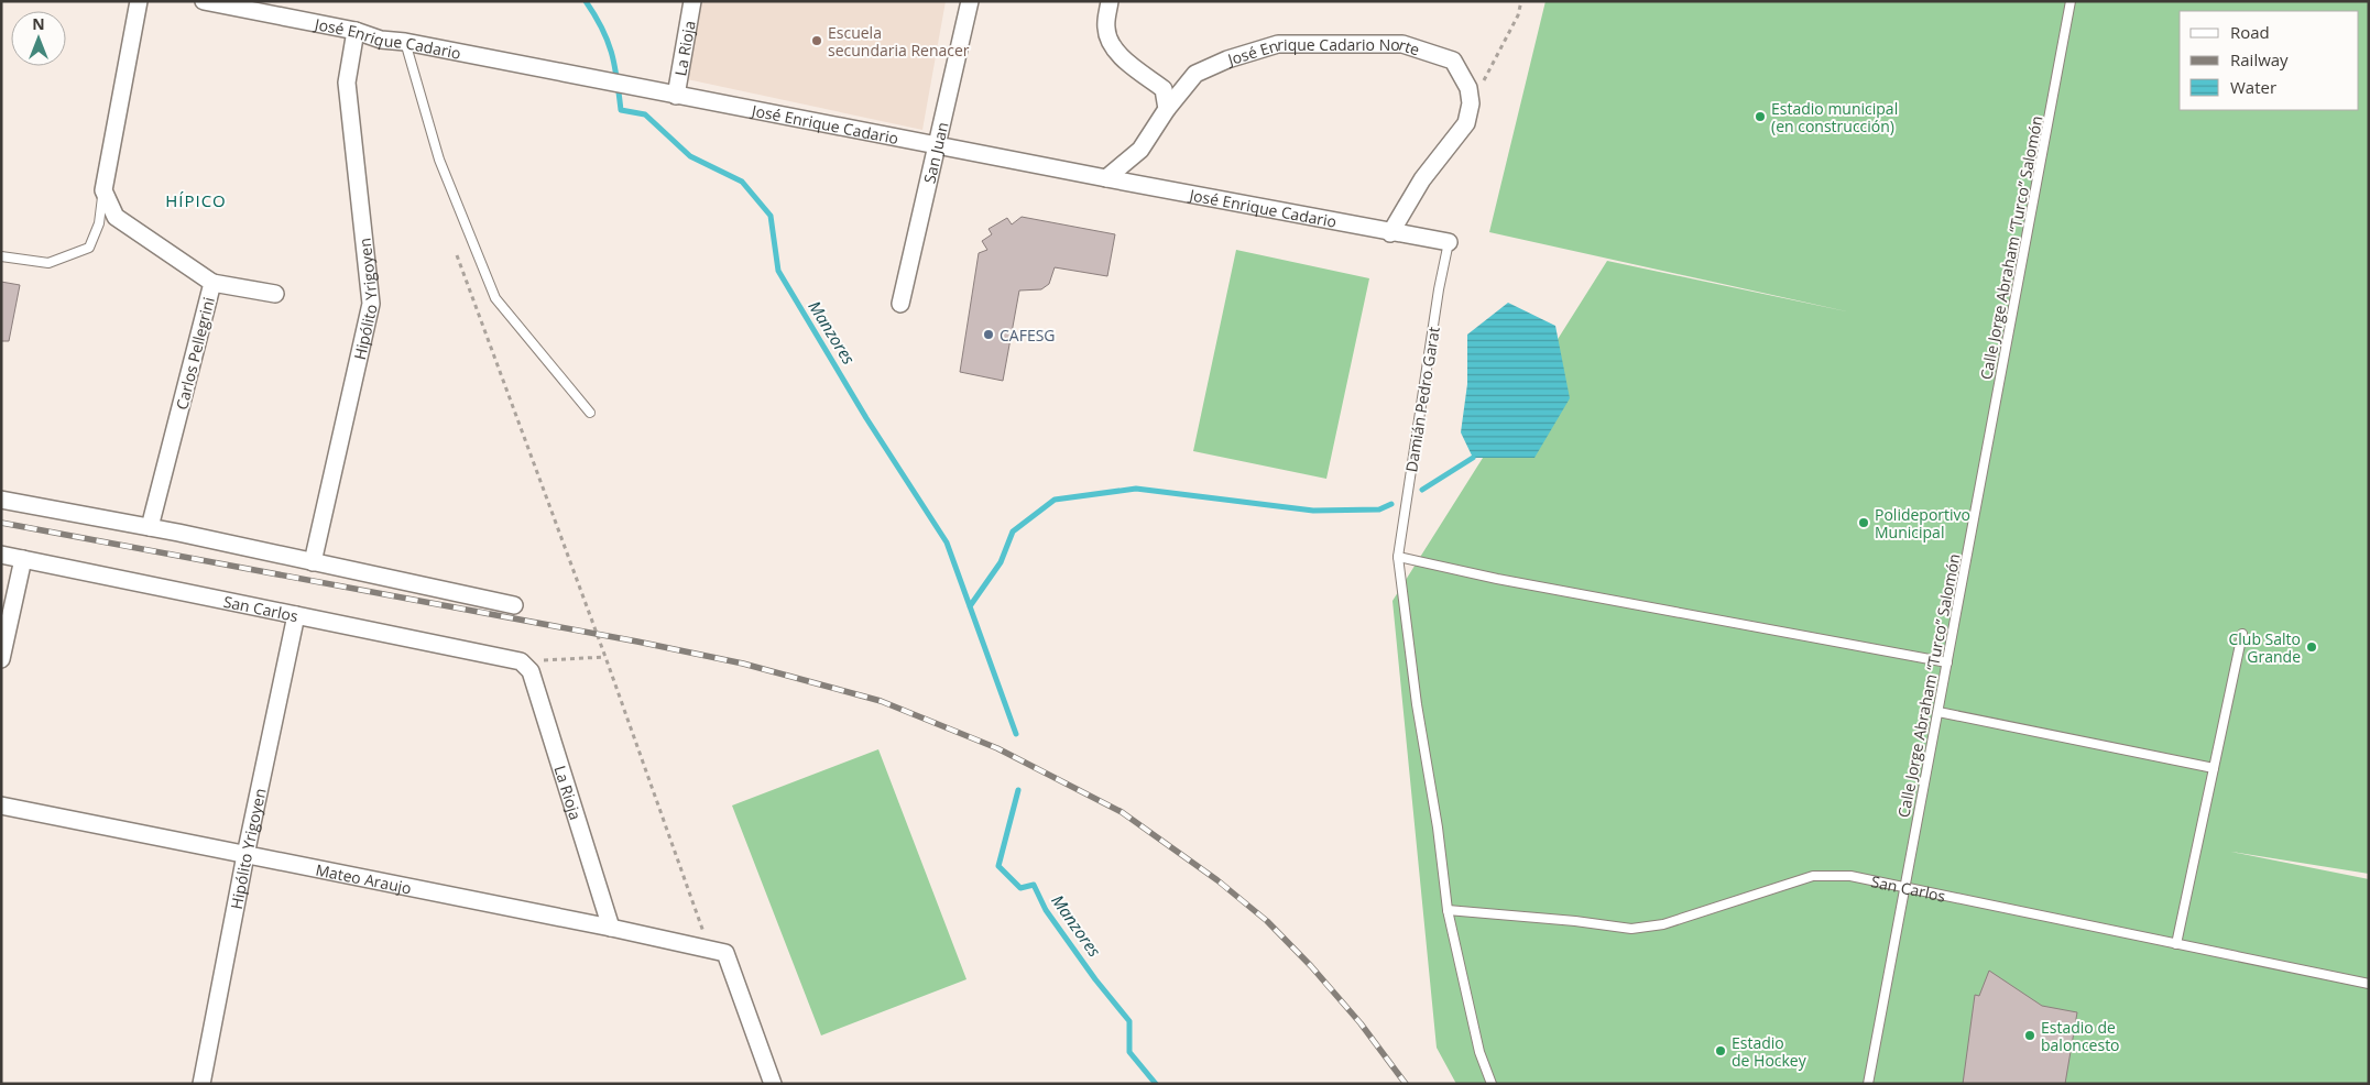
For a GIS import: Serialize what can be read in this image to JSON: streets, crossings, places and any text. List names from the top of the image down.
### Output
{
  "streets": {
    "street": [
      "José Enrique Cadario",
      "La Rioja",
      "José Enrique Cadario Norte",
      "San Juan",
      "Hipólito Yrigoyen",
      "Carlos Pellegrini",
      "San Carlos",
      "Mateo Araujo"
    ],
    "lane": ["Calle Jorge Abraham “Turco” Salomón", "Damián Pedro Garat"]
  },
  "crossings": [
    ["José Enrique Cadario", "La Rioja"],
    ["José Enrique Cadario", "José Enrique Cadario Norte"],
    ["José Enrique Cadario", "San Juan"],
    ["José Enrique Cadario", "Hipólito Yrigoyen"],
    ["José Enrique Cadario", "Damián Pedro Garat"],
    ["La Rioja", "San Carlos"],
    ["La Rioja", "Mateo Araujo"],
    ["Calle Jorge Abraham “Turco” Salomón", "San Carlos"],
    ["Hipólito Yrigoyen", "San Carlos"],
    ["Hipólito Yrigoyen", "Mateo Araujo"],
    ["Damián Pedro Garat", "San Carlos"]
  ],
  "districts": ["HÍPICO"],
  "water": ["Manzores"],
  "places": [
    "Escuela secundaria Renacer",
    "Estadio municipal (en construcción)",
    "CAFESG",
    "Polideportivo Municipal",
    "Club Salto Grande",
    "Estadio de baloncesto",
    "Estadio de Hockey"
  ],
  "legend": ["Road", "Railway", "Water"],
  "north": "top"
}
